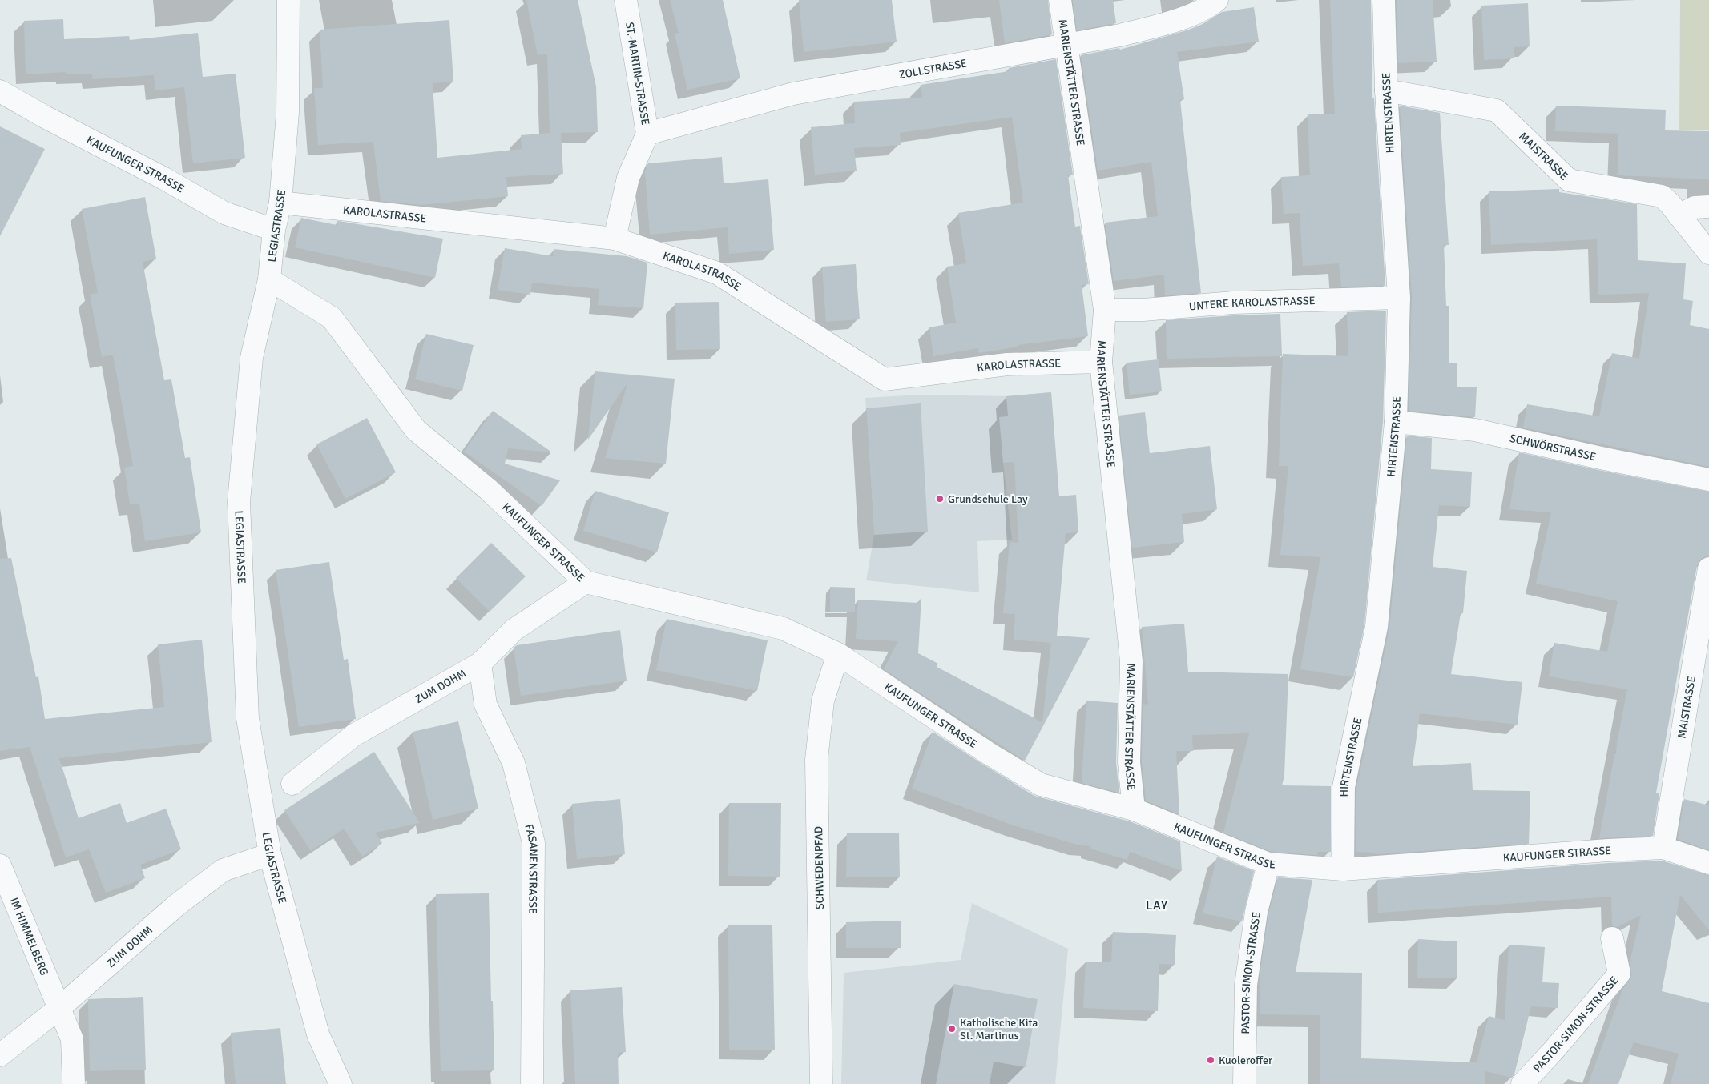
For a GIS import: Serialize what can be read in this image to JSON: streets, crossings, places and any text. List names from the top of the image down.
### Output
{
  "streets": {
    "street": [
      "ZOLLSTRASSE",
      "ST.-MARTIN-STRASSE",
      "MARIENSTÄTTER STRASSE",
      "HIRTENSTRASSE",
      "MAISTRASSE",
      "KAUFUNGER STRASSE",
      "KAROLASTRASSE",
      "LEGIASTRASSE",
      "UNTERE KAROLASTRASSE",
      "SCHWÖRSTRASSE",
      "ZUM DOHM",
      "SCHWEDENPFAD",
      "FASANENSTRASSE",
      "IM HIMMELBERG",
      "PASTOR-SIMON-STRASSE"
    ]
  },
  "crossings": [
    ["ZOLLSTRASSE", "ST.-MARTIN-STRASSE"],
    ["ZOLLSTRASSE", "MARIENSTÄTTER STRASSE"],
    ["ST.-MARTIN-STRASSE", "KAROLASTRASSE"],
    ["MARIENSTÄTTER STRASSE", "KAUFUNGER STRASSE"],
    ["MARIENSTÄTTER STRASSE", "KAROLASTRASSE"],
    ["MARIENSTÄTTER STRASSE", "UNTERE KAROLASTRASSE"],
    ["HIRTENSTRASSE", "MAISTRASSE"],
    ["HIRTENSTRASSE", "KAUFUNGER STRASSE"],
    ["HIRTENSTRASSE", "UNTERE KAROLASTRASSE"],
    ["HIRTENSTRASSE", "SCHWÖRSTRASSE"],
    ["MAISTRASSE", "KAUFUNGER STRASSE"],
    ["KAUFUNGER STRASSE", "LEGIASTRASSE"],
    ["KAUFUNGER STRASSE", "ZUM DOHM"],
    ["KAUFUNGER STRASSE", "SCHWEDENPFAD"],
    ["KAUFUNGER STRASSE", "PASTOR-SIMON-STRASSE"],
    ["KAROLASTRASSE", "LEGIASTRASSE"],
    ["LEGIASTRASSE", "ZUM DOHM"],
    ["ZUM DOHM", "FASANENSTRASSE"],
    ["ZUM DOHM", "IM HIMMELBERG"]
  ],
  "districts": ["LAY"],
  "places": ["Grundschule Lay", "Katholische Kita St. Martinus", "Kuoleroffer"]
}
